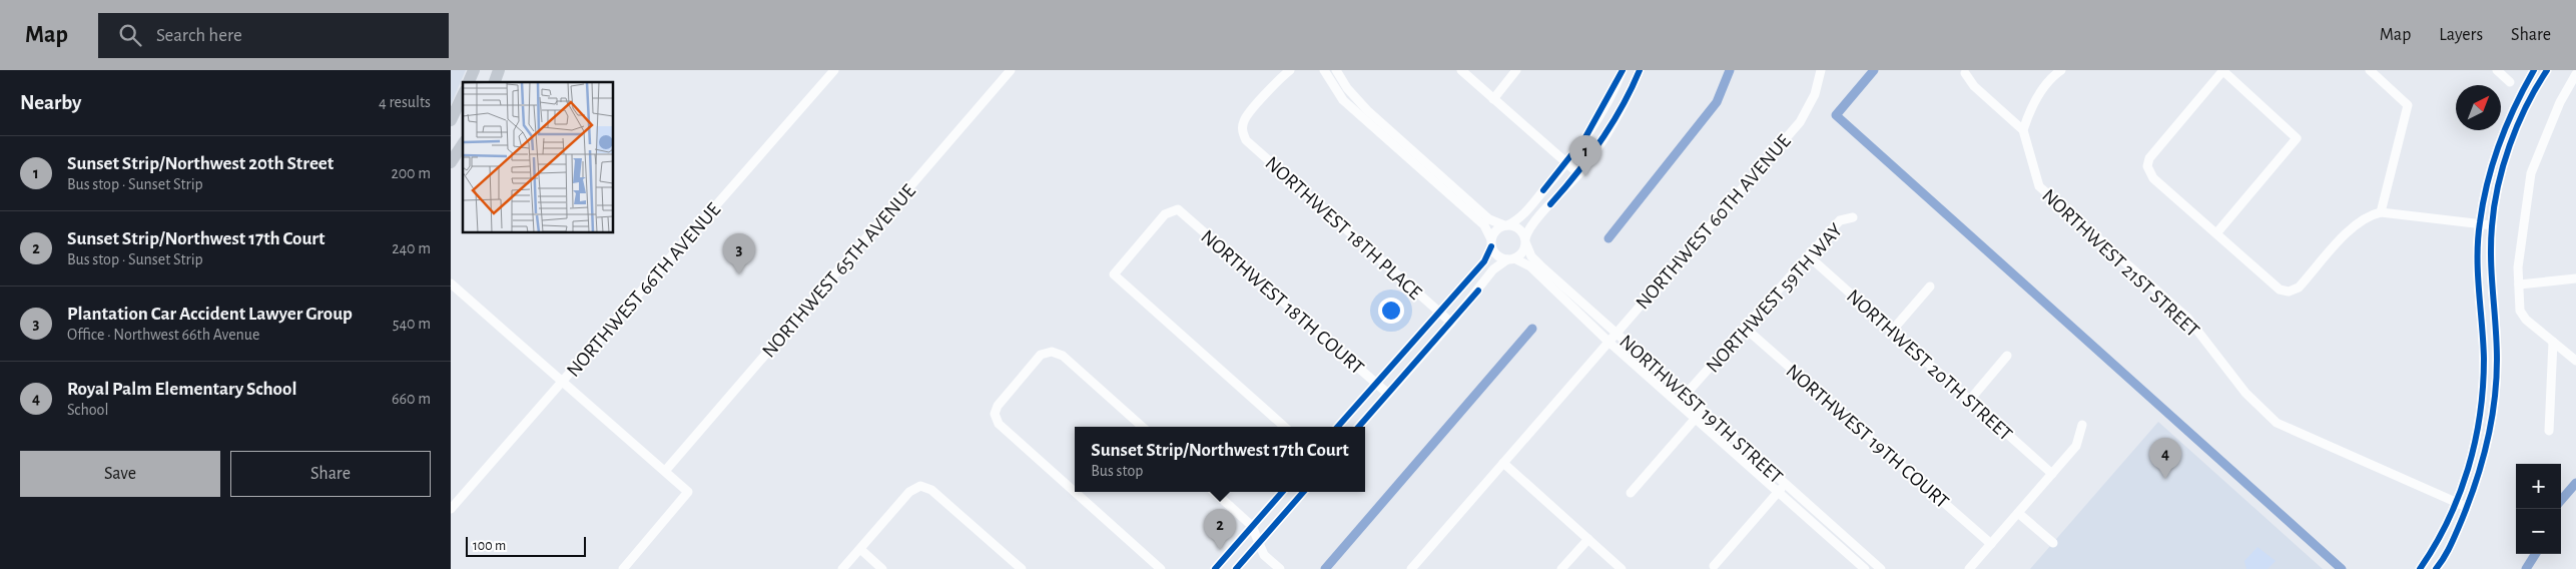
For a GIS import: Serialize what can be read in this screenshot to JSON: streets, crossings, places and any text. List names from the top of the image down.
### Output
{
  "streets": {
    "street": [
      "NORTHWEST 60TH AVENUE",
      "NORTHWEST 18TH PLACE",
      "NORTHWEST 21ST STREET",
      "NORTHWEST 65TH AVENUE",
      "NORTHWEST 66TH AVENUE",
      "NORTHWEST 59TH WAY",
      "NORTHWEST 18TH COURT",
      "NORTHWEST 20TH STREET",
      "NORTHWEST 19TH STREET",
      "NORTHWEST 19TH COURT"
    ]
  },
  "crossings": [
    ["NORTHWEST 60TH AVENUE", "NORTHWEST 19TH STREET"],
    ["NORTHWEST 59TH WAY", "NORTHWEST 20TH STREET"],
    ["NORTHWEST 59TH WAY", "NORTHWEST 19TH STREET"],
    ["NORTHWEST 59TH WAY", "NORTHWEST 19TH COURT"]
  ],
  "scale_bar": "100 m",
  "north": "top right",
  "page": {
    "header": "Map",
    "search": "Search here",
    "nav": ["Map", "Layers", "Share"],
    "heading": ["Nearby", "4 results"],
    "list": [
      {
        "mark": "1",
        "name": "Sunset Strip/Northwest 20th Street",
        "note": "Bus stop · Sunset Strip",
        "value": "200 m"
      },
      {
        "mark": "2",
        "name": "Sunset Strip/Northwest 17th Court",
        "note": "Bus stop · Sunset Strip",
        "value": "240 m"
      },
      {
        "mark": "3",
        "name": "Plantation Car Accident Lawyer Group",
        "note": "Office · Northwest 66th Avenue",
        "value": "540 m"
      },
      {
        "mark": "4",
        "name": "Royal Palm Elementary School",
        "note": "School",
        "value": "660 m"
      }
    ],
    "pins": [
      "1",
      "3",
      "4",
      "2"
    ],
    "popup": ["Sunset Strip/Northwest 17th Court", "Bus stop"],
    "buttons": ["Save", "Share"],
    "map_buttons": ["+", "−"],
    "scale": "100 m"
  }
}
